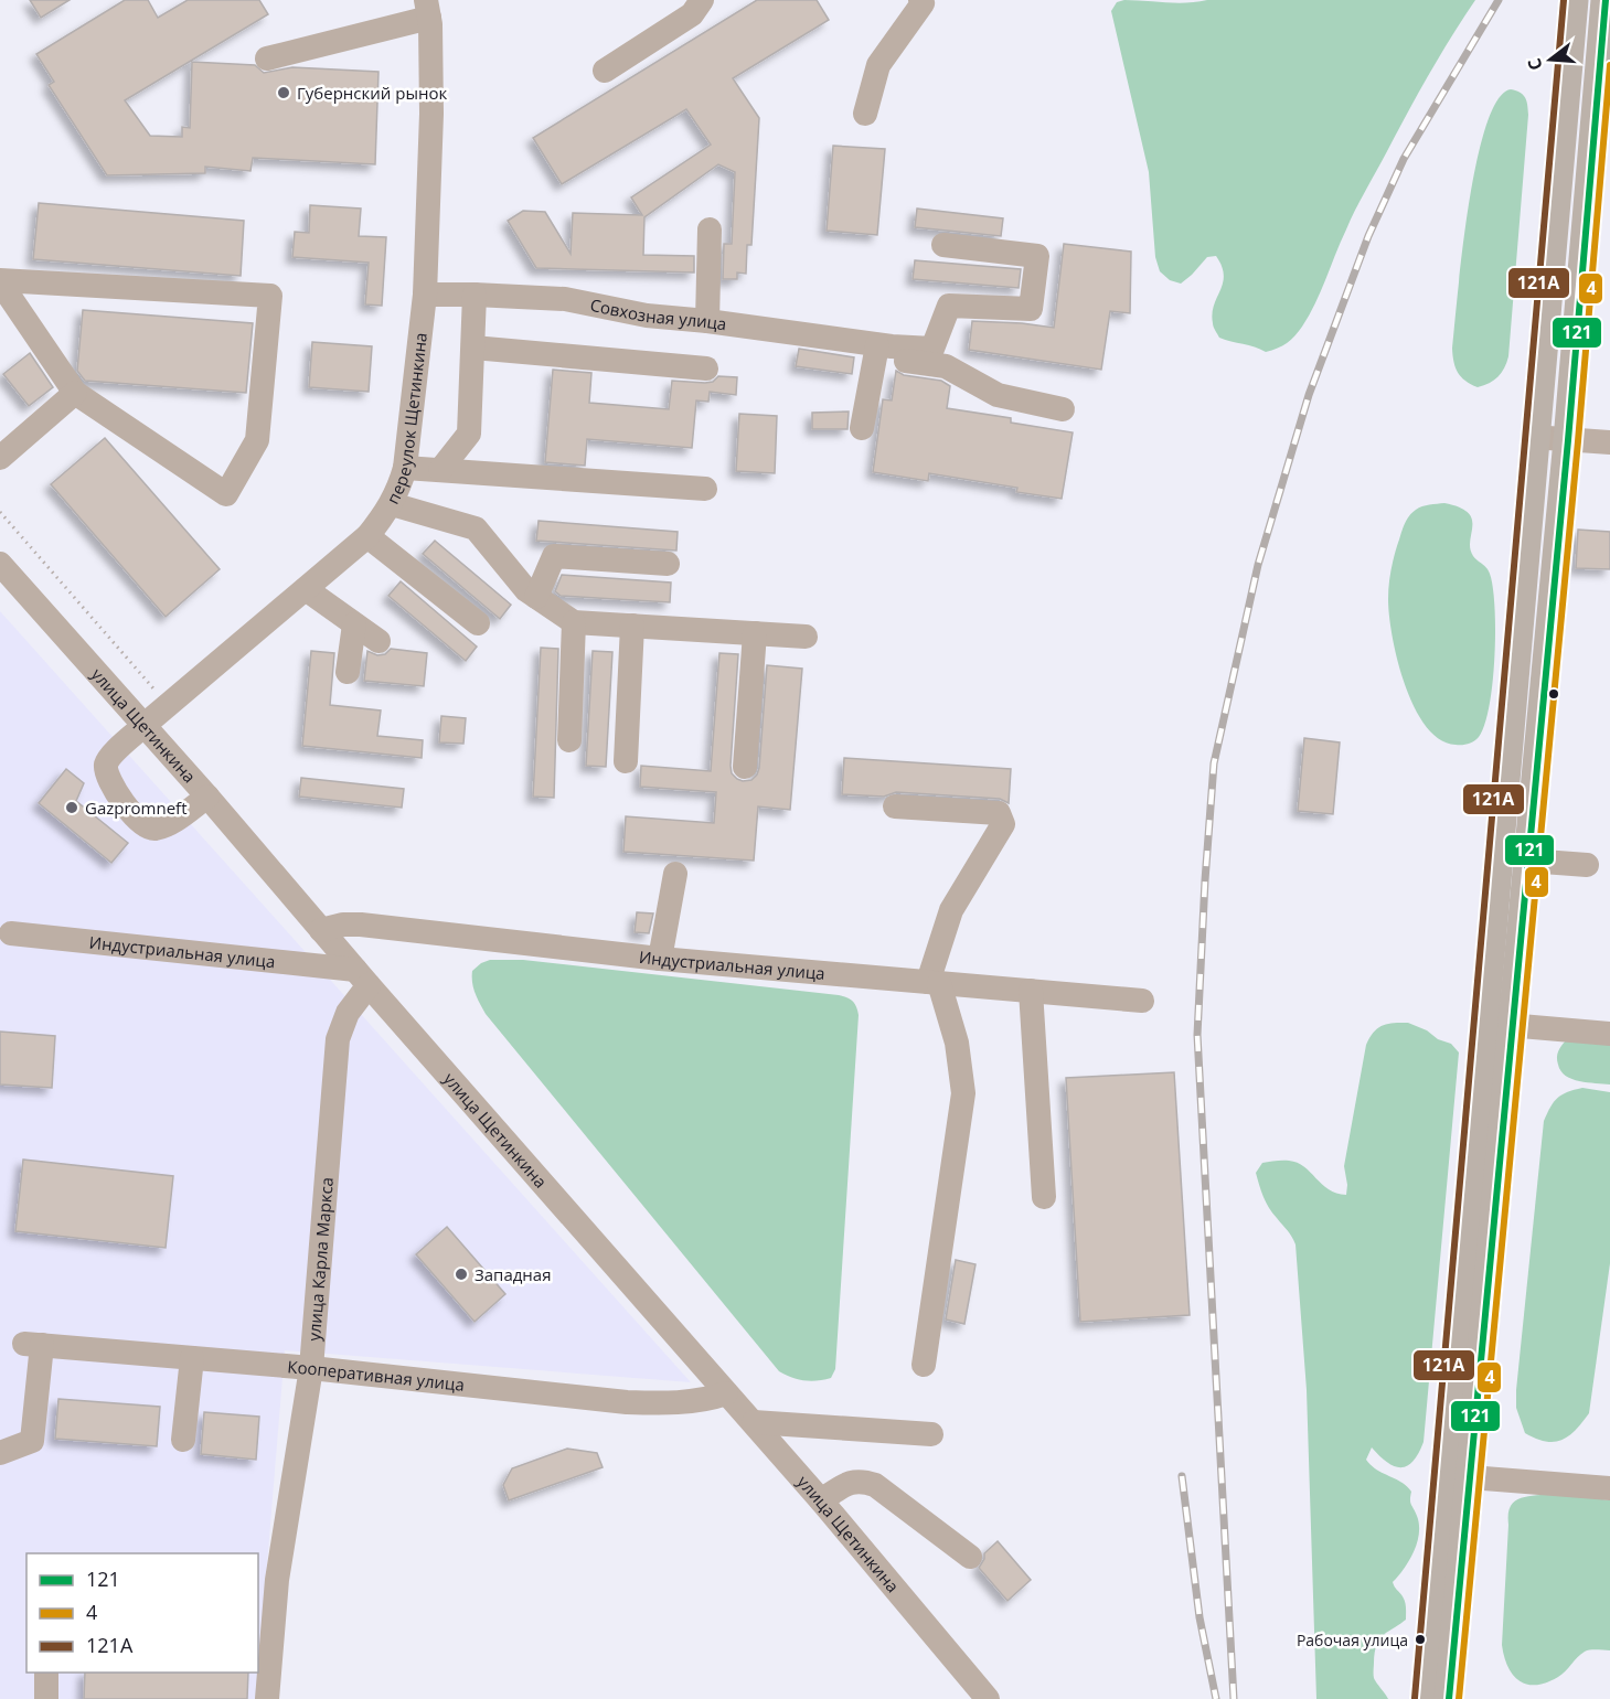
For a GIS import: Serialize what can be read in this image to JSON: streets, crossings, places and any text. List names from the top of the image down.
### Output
{
  "streets": {
    "street": [
      "Совхозная улица",
      "переулок Щетинкина",
      "улица Щетинкина",
      "Индустриальная улица",
      "улица Карла Маркса",
      "Кооперативная улица"
    ]
  },
  "crossings": [
    ["Совхозная улица", "переулок Щетинкина"],
    ["переулок Щетинкина", "улица Щетинкина"],
    ["улица Щетинкина", "Индустриальная улица"],
    ["улица Щетинкина", "улица Карла Маркса"],
    ["улица Щетинкина", "Кооперативная улица"],
    ["Индустриальная улица", "улица Карла Маркса"],
    ["улица Карла Маркса", "Кооперативная улица"]
  ],
  "places": [
    "Губернский рынок",
    "Gazpromneft",
    "Западная",
    "Рабочая улица"
  ],
  "lines": ["transit line 121", "transit line 121А", "transit line 4"],
  "legend": ["121", "4", "121А"],
  "north": "left"
}
